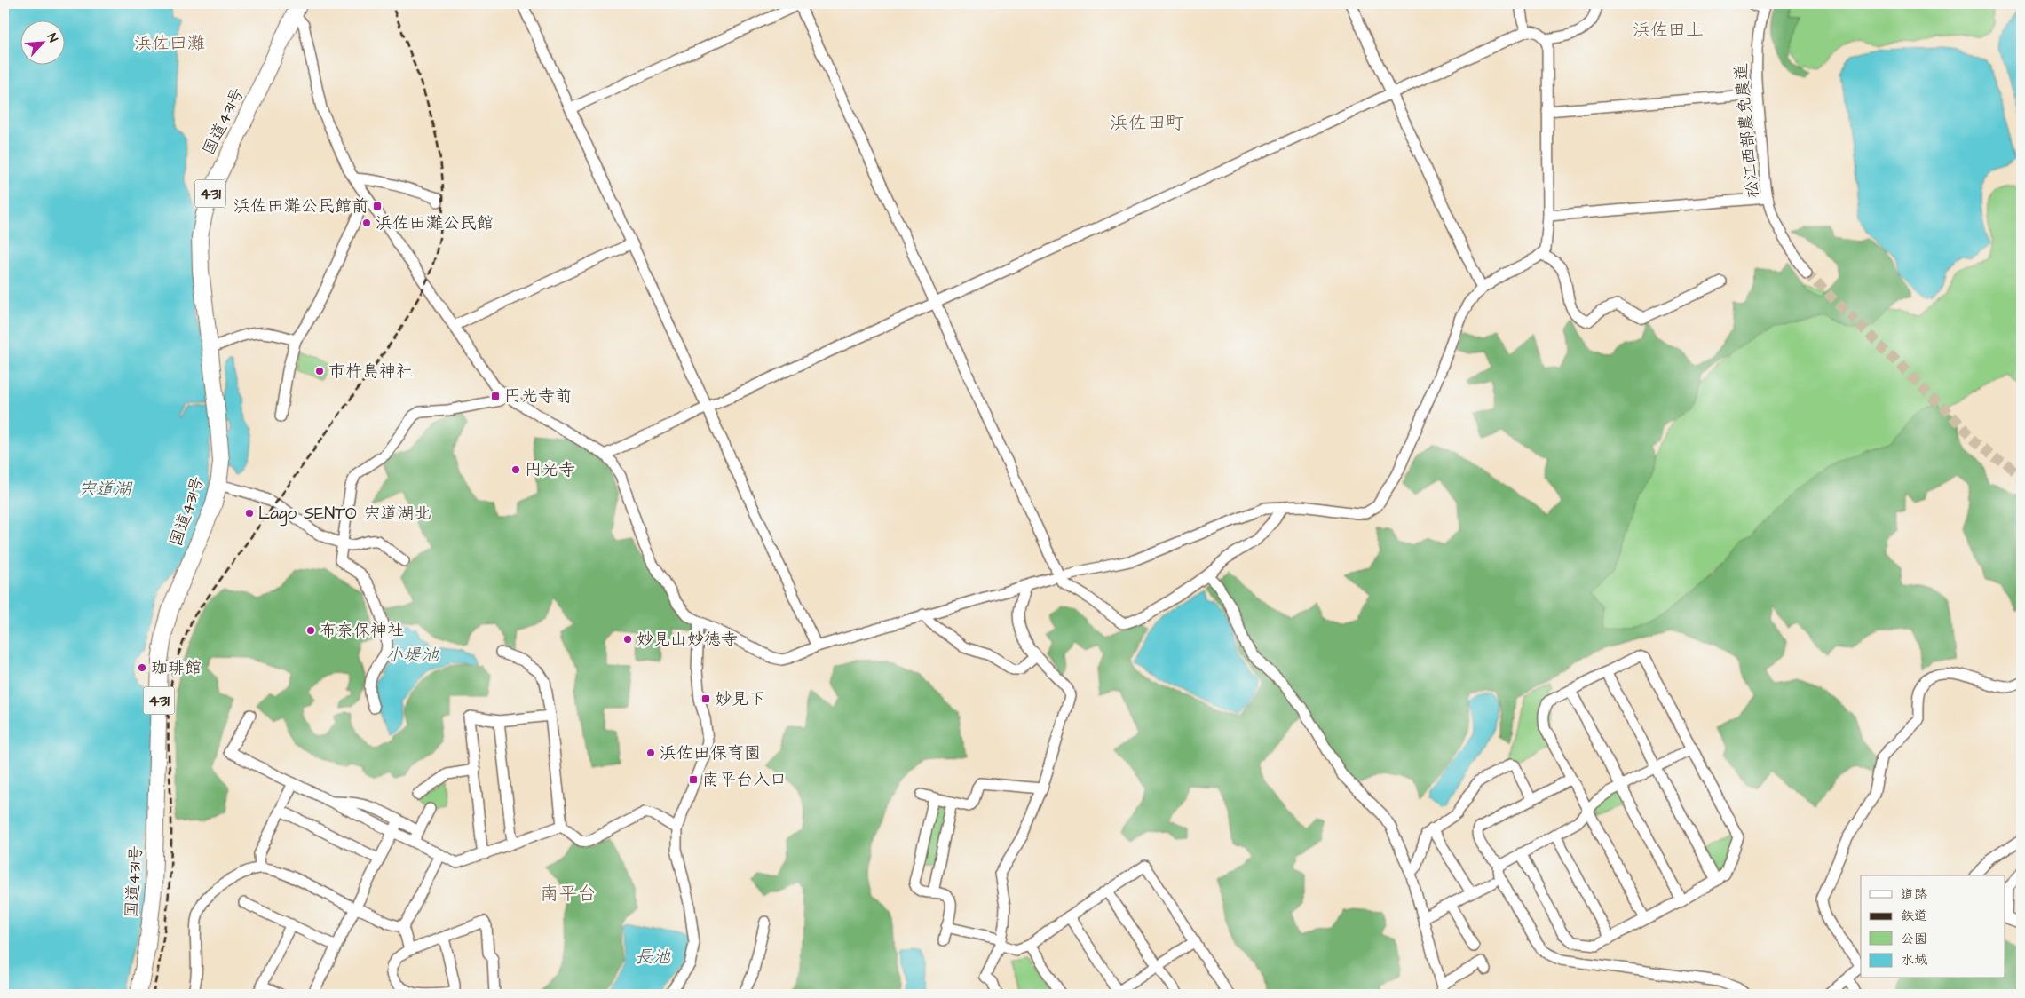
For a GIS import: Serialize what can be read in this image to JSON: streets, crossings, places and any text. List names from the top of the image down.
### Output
{
  "streets": {
    "highway": ["国道431号", "431"],
    "street": ["松江西部農免農道"]
  },
  "districts": [
    "浜佐田上",
    "浜佐田灘",
    "浜佐田町",
    "南平台"
  ],
  "water": ["宍道湖", "小堤池", "長池"],
  "places": {
    "transit": [
      "浜佐田灘公民館前",
      "円光寺前",
      "妙見下",
      "南平台入口"
    ],
    "other": [
      "浜佐田灘公民館",
      "市杵島神社",
      "円光寺",
      "Lago SENTO 宍道湖北",
      "布奈保神社",
      "妙見山妙徳寺",
      "珈琲館",
      "浜佐田保育園"
    ]
  },
  "legend": [
    "道路",
    "鉄道",
    "公園",
    "水域"
  ],
  "north": "top right"
}
